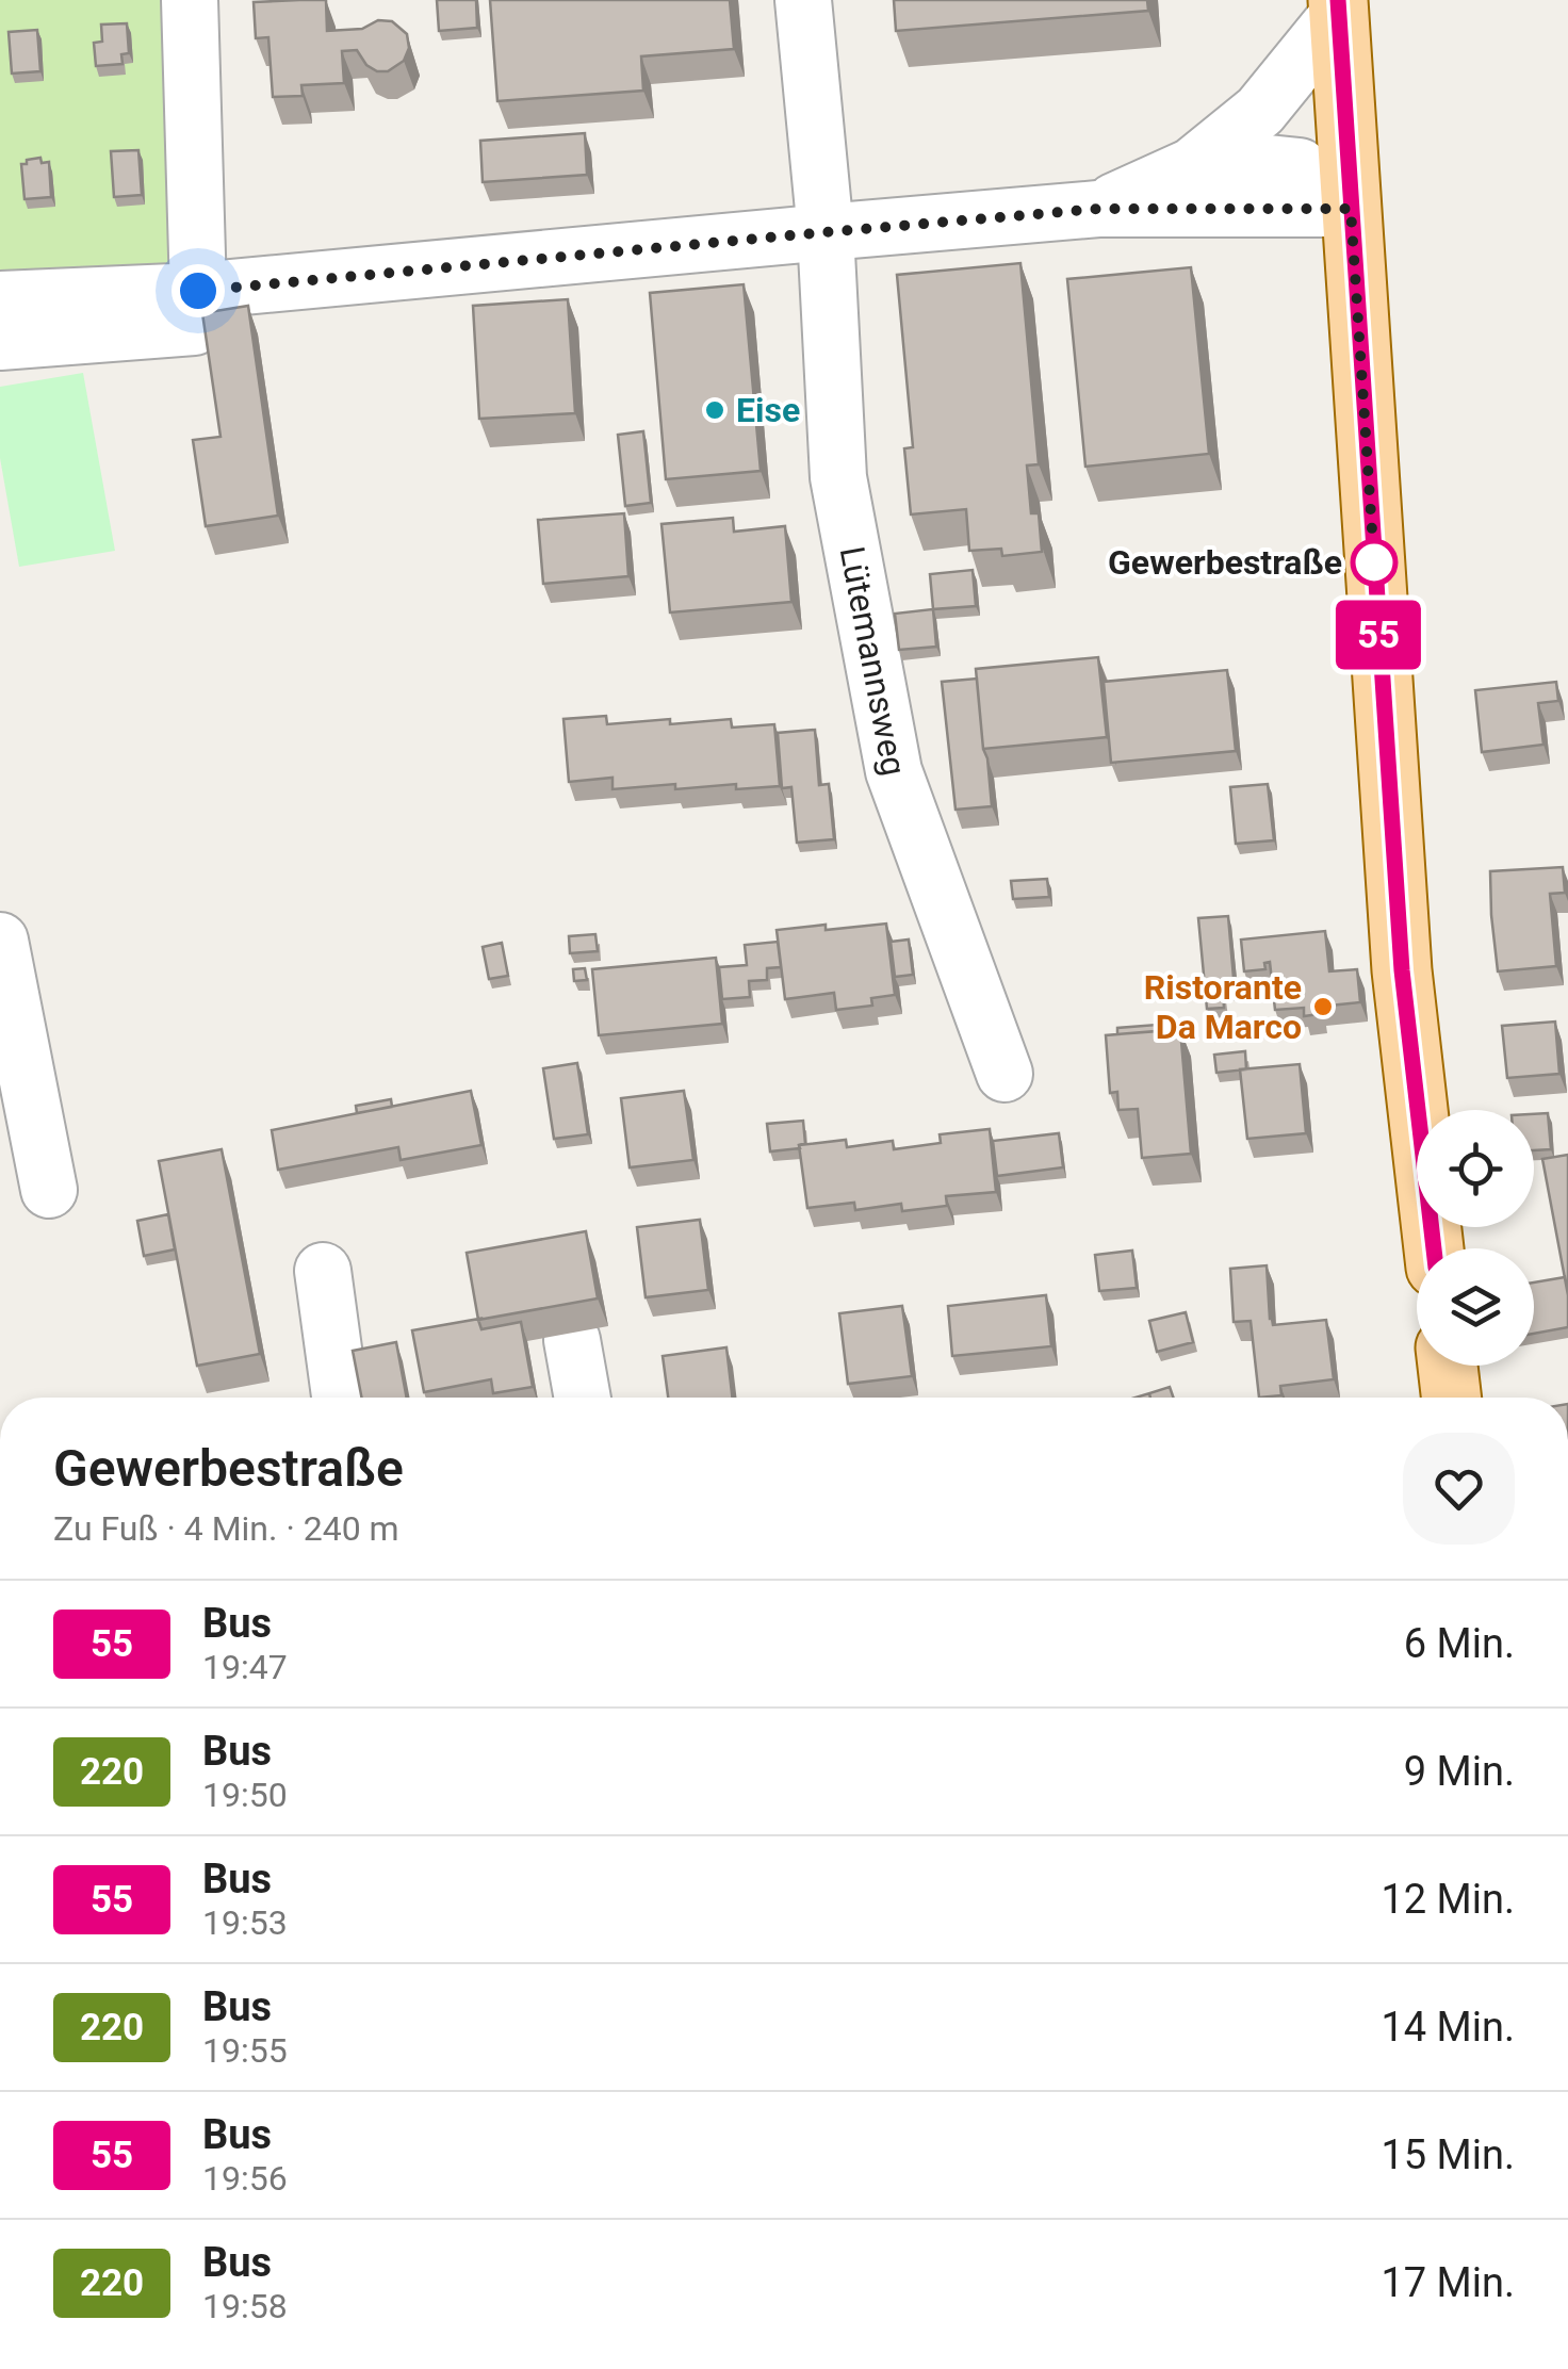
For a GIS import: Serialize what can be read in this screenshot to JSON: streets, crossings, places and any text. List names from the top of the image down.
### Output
{
  "streets": {
    "street": ["Lütemannsweg"]
  },
  "places": ["Eise", "Gewerbestraße", "Ristorante Da Marco"],
  "lines": ["bus line 55"],
  "page": {
    "on_map": "55",
    "heading": ["Gewerbestraße", "Zu Fuß · 4 Min. · 240 m"],
    "list": [
      {
        "mark": "55",
        "name": "Bus",
        "note": "19:47",
        "value": "6 Min."
      },
      {
        "mark": "220",
        "name": "Bus",
        "note": "19:50",
        "value": "9 Min."
      },
      {
        "mark": "55",
        "name": "Bus",
        "note": "19:53",
        "value": "12 Min."
      },
      {
        "mark": "220",
        "name": "Bus",
        "note": "19:55",
        "value": "14 Min."
      },
      {
        "mark": "55",
        "name": "Bus",
        "note": "19:56",
        "value": "15 Min."
      },
      {
        "mark": "220",
        "name": "Bus",
        "note": "19:58",
        "value": "17 Min."
      }
    ]
  }
}
